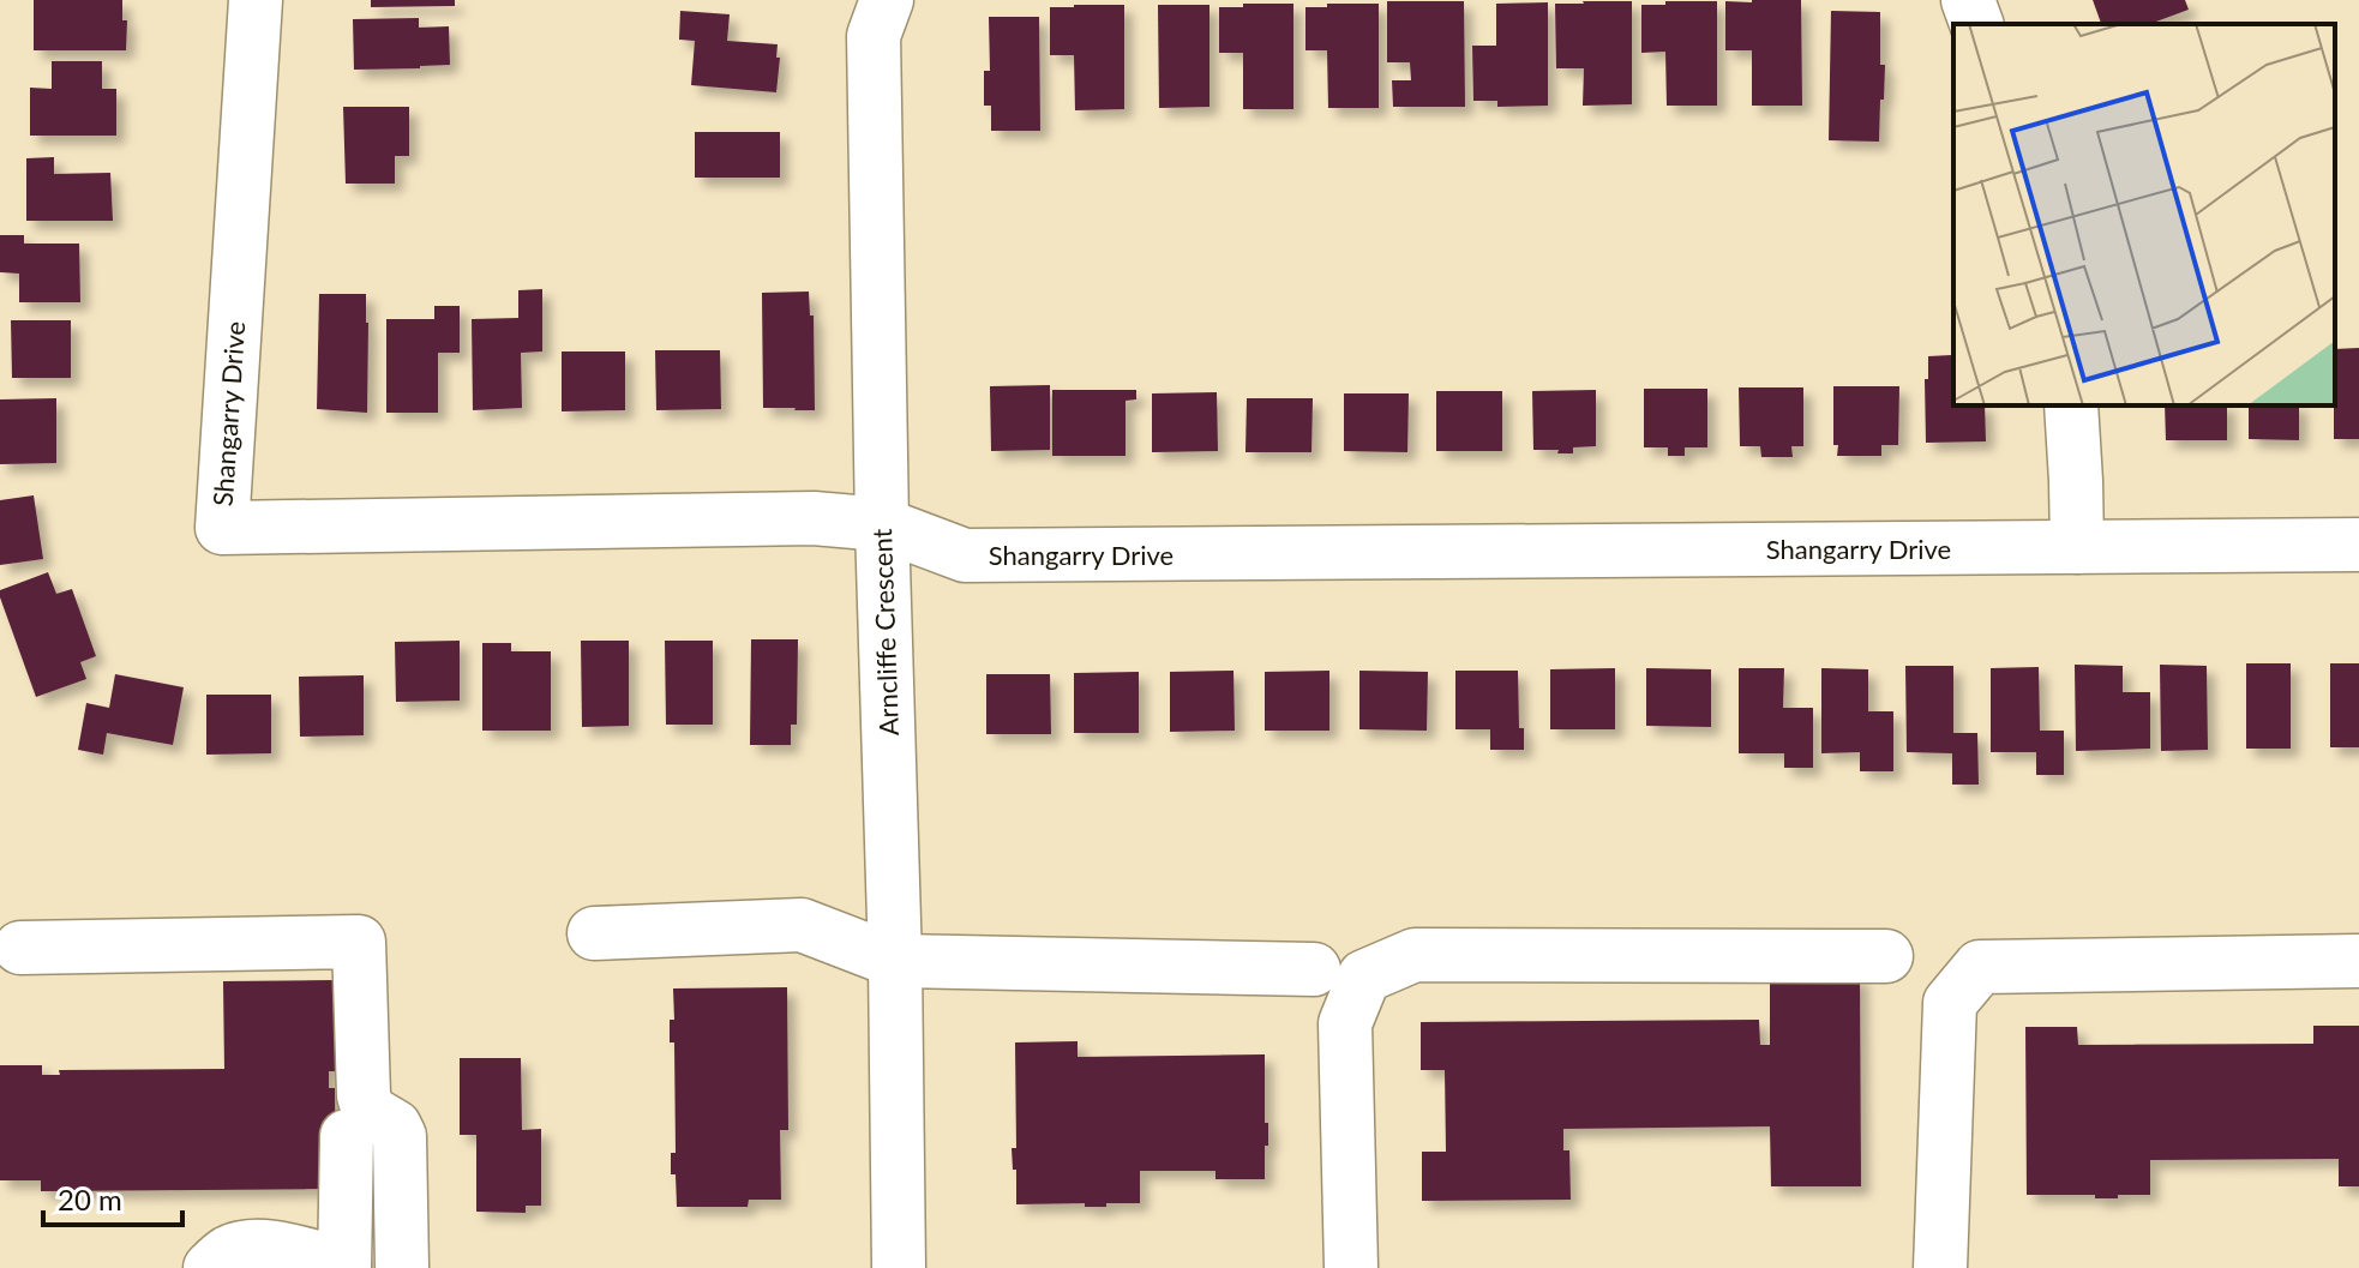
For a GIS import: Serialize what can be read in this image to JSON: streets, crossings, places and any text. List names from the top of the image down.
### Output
{
  "streets": {
    "street": ["Shangarry Drive", "Arncliffe Crescent"]
  },
  "crossings": [
    ["Shangarry Drive", "Arncliffe Crescent"]
  ],
  "scale_bar": "20 m"
}
